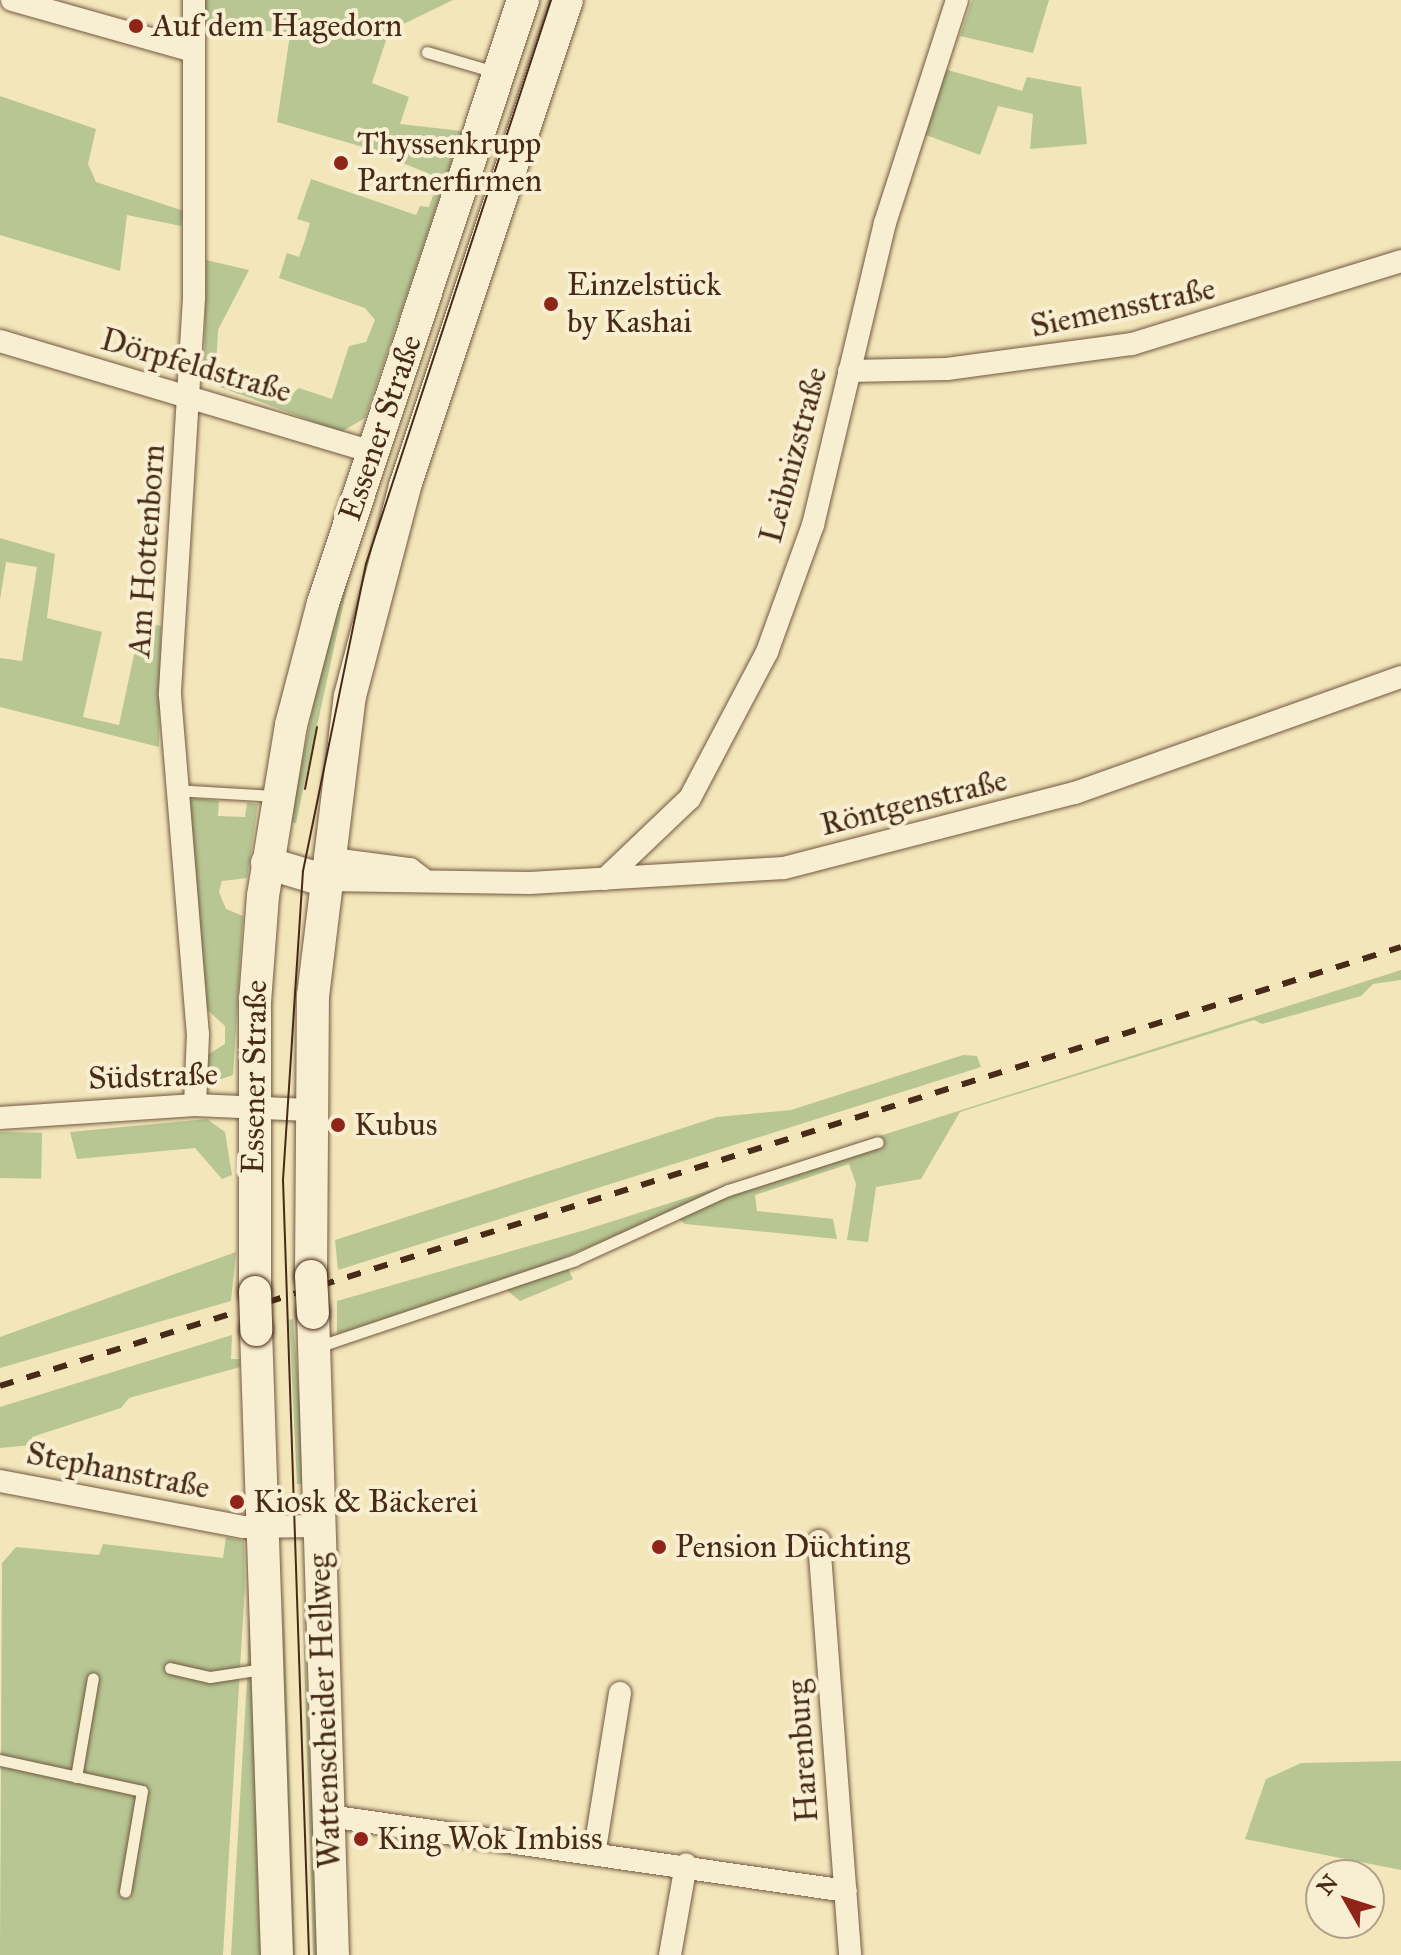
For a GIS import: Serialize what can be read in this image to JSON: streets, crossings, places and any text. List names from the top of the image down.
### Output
{
  "streets": {
    "main road": ["Essener Straße", "Wattenscheider Hellweg"],
    "street": [
      "Siemensstraße",
      "Dörpfeldstraße",
      "Leibnizstraße",
      "Am Hottenborn",
      "Röntgenstraße",
      "Südstraße",
      "Stephanstraße",
      "Harenburg"
    ]
  },
  "crossings": [
    ["Siemensstraße", "Leibnizstraße"],
    ["Dörpfeldstraße", "Essener Straße"],
    ["Dörpfeldstraße", "Am Hottenborn"],
    ["Essener Straße", "Röntgenstraße"],
    ["Essener Straße", "Südstraße"],
    ["Essener Straße", "Wattenscheider Hellweg"],
    ["Leibnizstraße", "Röntgenstraße"],
    ["Am Hottenborn", "Südstraße"],
    ["Stephanstraße", "Wattenscheider Hellweg"]
  ],
  "places": [
    "Auf dem Hagedorn",
    "Thyssenkrupp Partnerfirmen",
    "Einzelstück by Kashai",
    "Kubus",
    "Kiosk & Bäckerei",
    "Pension Düchting",
    "King Wok Imbiss"
  ],
  "north": "top left"
}
